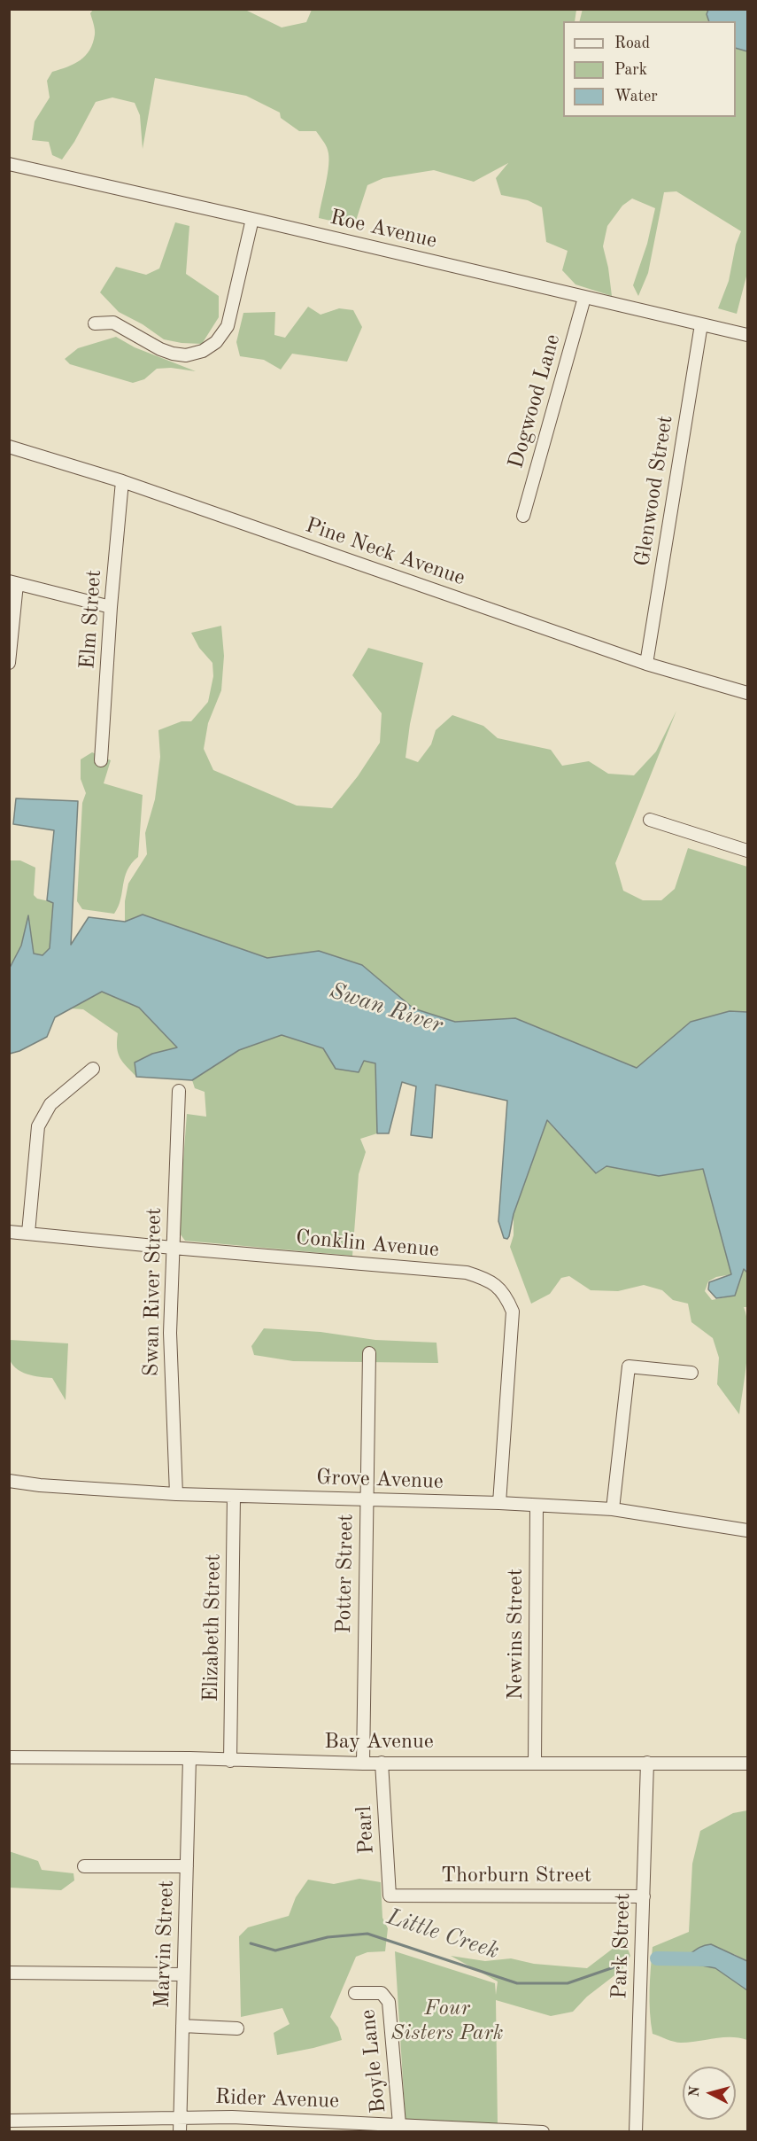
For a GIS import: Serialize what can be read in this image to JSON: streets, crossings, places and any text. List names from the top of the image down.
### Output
{
  "streets": {
    "street": [
      "Roe Avenue",
      "Dogwood Lane",
      "Glenwood Street",
      "Pine Neck Avenue",
      "Elm Street",
      "Conklin Avenue",
      "Swan River Street",
      "Grove Avenue",
      "Potter Street",
      "Elizabeth Street",
      "Newins Street",
      "Bay Avenue",
      "Pearl",
      "Thorburn Street",
      "Marvin Street",
      "Park Street",
      "Boyle Lane",
      "Rider Avenue"
    ]
  },
  "crossings": [
    ["Roe Avenue", "Dogwood Lane"],
    ["Roe Avenue", "Glenwood Street"],
    ["Glenwood Street", "Pine Neck Avenue"],
    ["Pine Neck Avenue", "Elm Street"],
    ["Conklin Avenue", "Swan River Street"],
    ["Conklin Avenue", "Grove Avenue"],
    ["Swan River Street", "Grove Avenue"],
    ["Grove Avenue", "Potter Street"],
    ["Grove Avenue", "Elizabeth Street"],
    ["Grove Avenue", "Newins Street"],
    ["Potter Street", "Bay Avenue"],
    ["Elizabeth Street", "Bay Avenue"],
    ["Newins Street", "Bay Avenue"],
    ["Bay Avenue", "Pearl"],
    ["Bay Avenue", "Marvin Street"],
    ["Bay Avenue", "Park Street"],
    ["Pearl", "Thorburn Street"],
    ["Thorburn Street", "Park Street"],
    ["Marvin Street", "Rider Avenue"],
    ["Boyle Lane", "Rider Avenue"]
  ],
  "water": ["Swan River", "Little Creek"],
  "parks": ["Four Sisters Park"],
  "legend": ["Road", "Park", "Water"],
  "north": "left"
}
